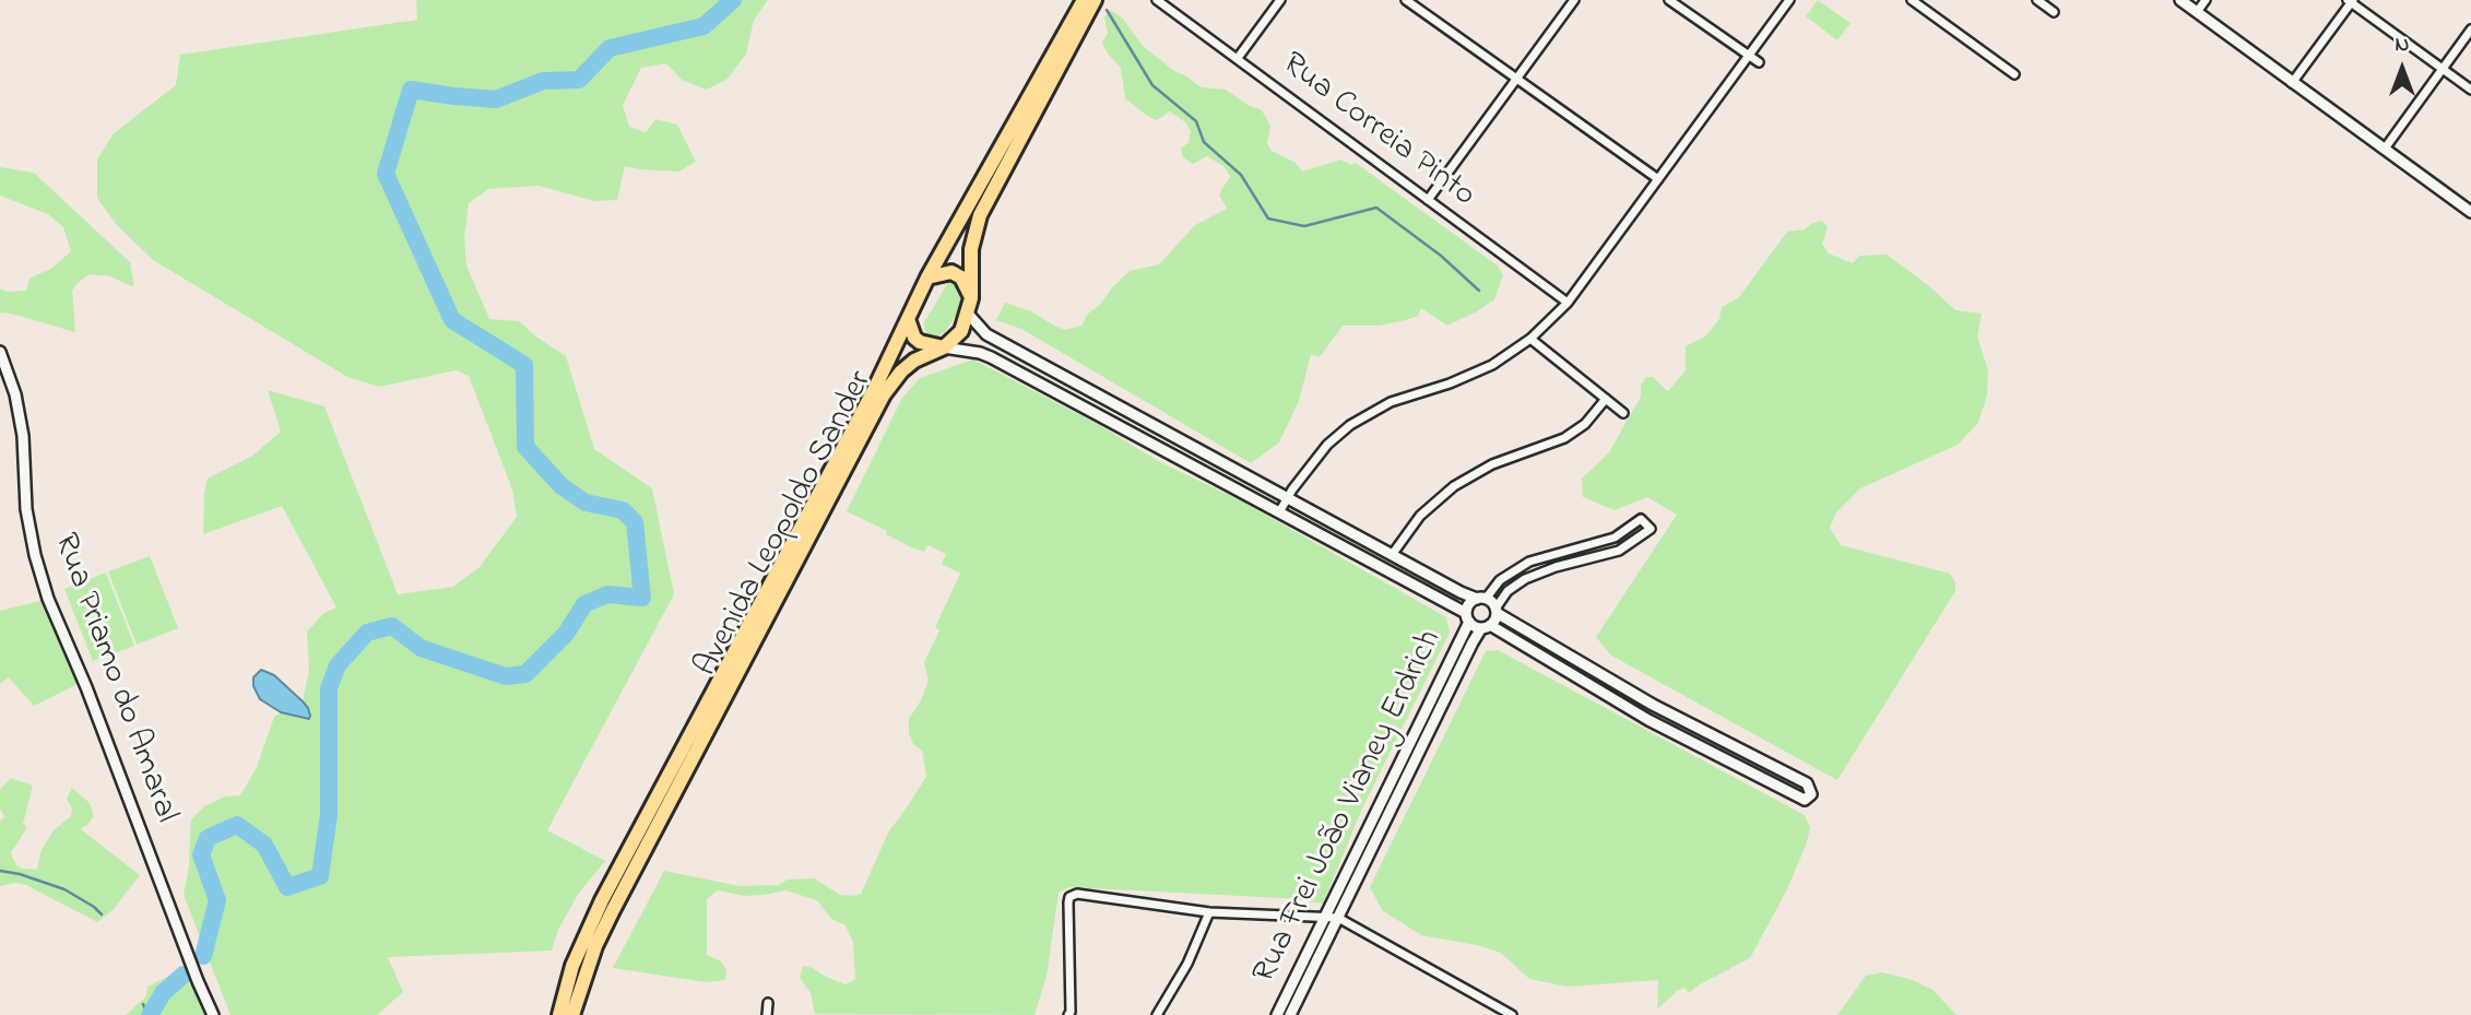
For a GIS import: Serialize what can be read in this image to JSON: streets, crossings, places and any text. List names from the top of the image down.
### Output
{
  "streets": {
    "highway": ["Avenida Leopoldo Sander"],
    "street": ["Rua Correia Pinto", "Rua Priamo do Amaral", "Rua Frei João Vianey Erdrich"]
  },
  "north": "top"
}
